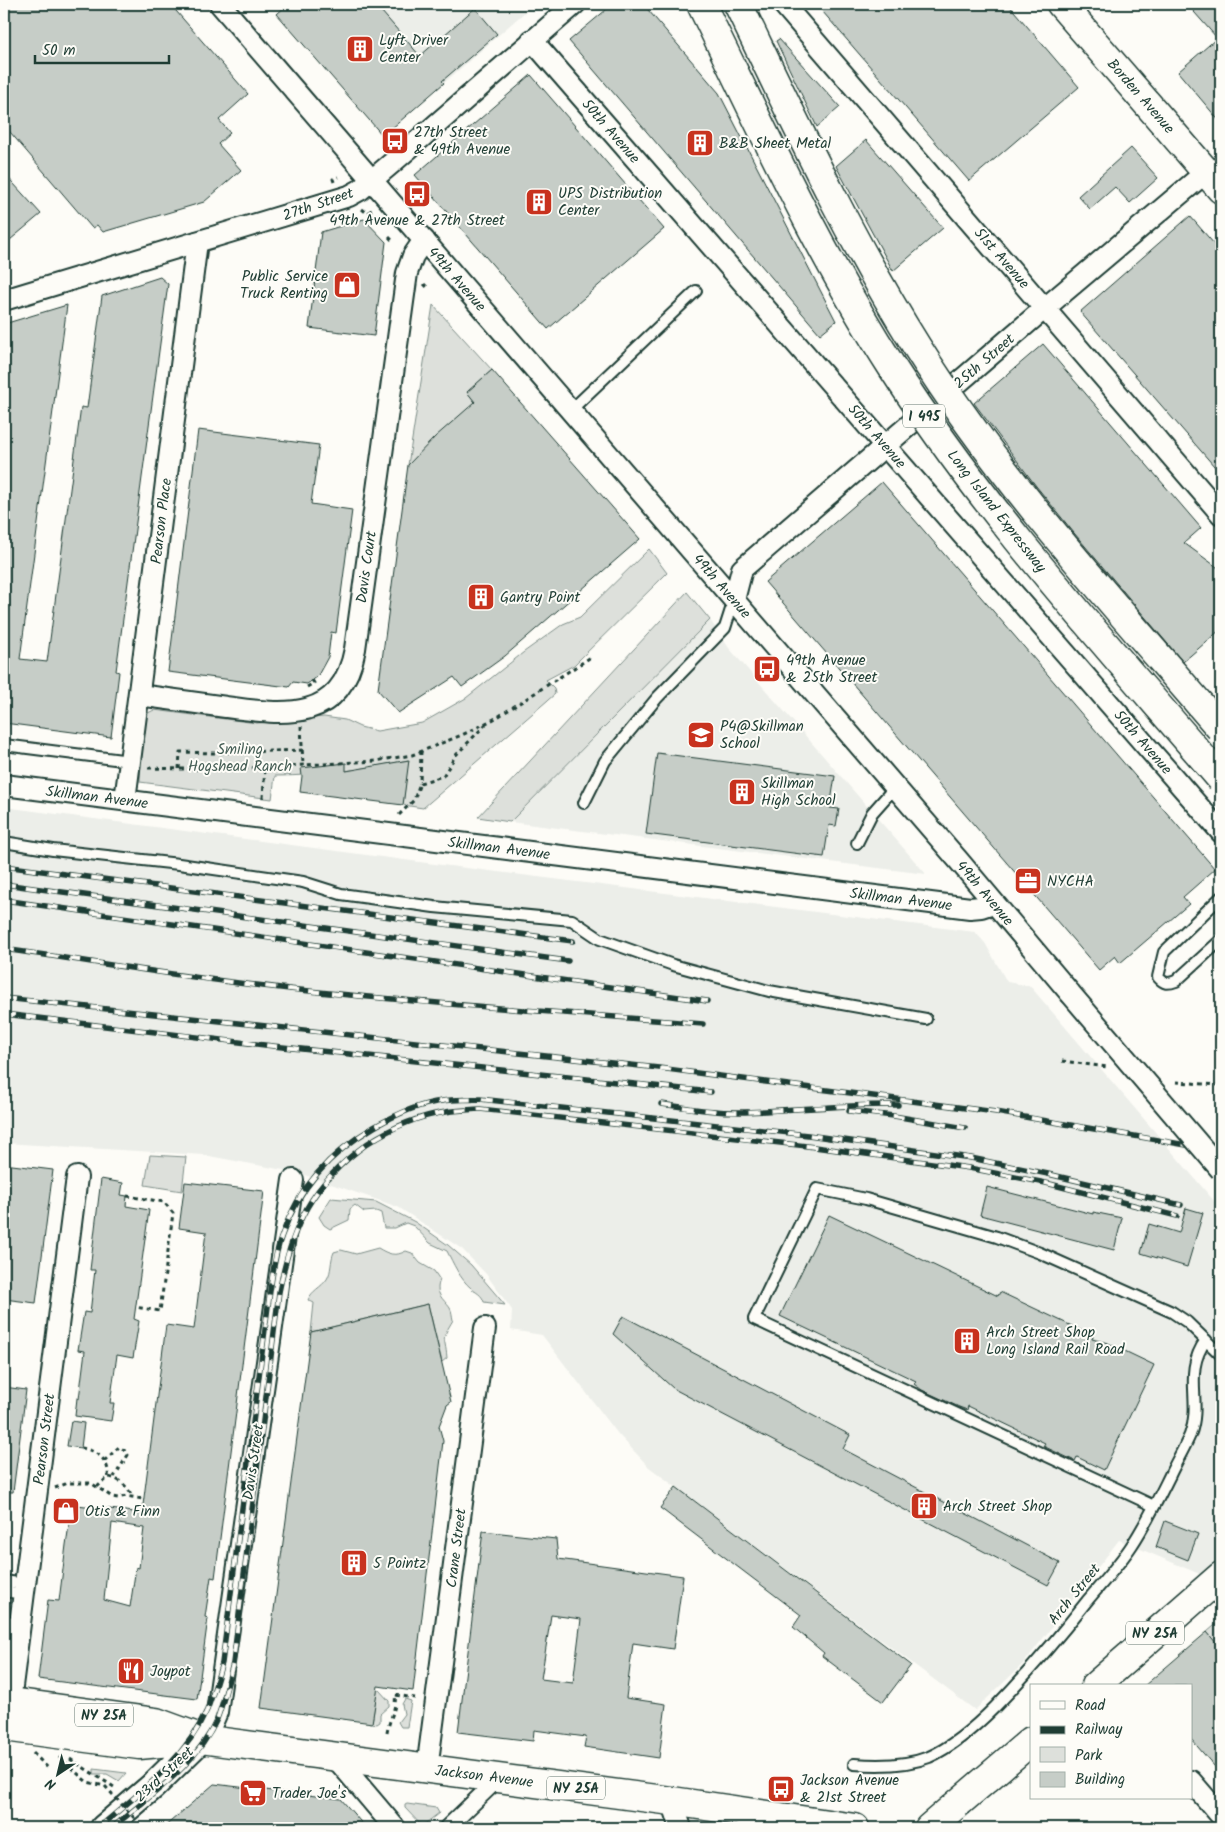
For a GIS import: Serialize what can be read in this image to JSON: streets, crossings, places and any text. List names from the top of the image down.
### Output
{
  "streets": {
    "main road": [
      "Borden Avenue",
      "I 495",
      "Long Island Expressway",
      "NY 25A",
      "Jackson Avenue"
    ],
    "street": [
      "50th Avenue",
      "27th Street",
      "51st Avenue",
      "49th Avenue",
      "25th Street",
      "Pearson Place",
      "Davis Court",
      "Skillman Avenue",
      "Pearson Street",
      "Davis Street",
      "Crane Street",
      "23rd Street"
    ],
    "lane": ["Arch Street"]
  },
  "crossings": [
    ["Borden Avenue", "25th Street"],
    ["50th Avenue", "27th Street"],
    ["50th Avenue", "25th Street"],
    ["27th Street", "49th Avenue"],
    ["27th Street", "Pearson Place"],
    ["51st Avenue", "25th Street"],
    ["49th Avenue", "25th Street"],
    ["49th Avenue", "Davis Court"],
    ["49th Avenue", "Skillman Avenue"],
    ["Pearson Place", "Davis Court"],
    ["Pearson Place", "Skillman Avenue"],
    ["Pearson Street", "Jackson Avenue"],
    ["Davis Street", "23rd Street"],
    ["Davis Street", "Jackson Avenue"],
    ["Crane Street", "Jackson Avenue"],
    ["23rd Street", "Jackson Avenue"]
  ],
  "parks": ["Smiling Hogshead Ranch"],
  "places": {
    "building": [
      "Lyft Driver Center",
      "B&B Sheet Metal",
      "UPS Distribution Center",
      "Gantry Point",
      "Skillman High School",
      "Arch Street Shop Long Island Rail Road",
      "Arch Street Shop",
      "5 Pointz"
    ],
    "bus stop": [
      "27th Street & 49th Avenue",
      "49th Avenue & 27th Street",
      "49th Avenue & 25th Street",
      "Jackson Avenue & 21st Street"
    ],
    "shop": ["Public Service Truck Renting", "Otis & Finn"],
    "school or university": ["P4@Skillman School"],
    "office": ["NYCHA"],
    "restaurant": ["Joypot"],
    "supermarket": ["Trader Joe's"]
  },
  "legend": [
    "Road",
    "Railway",
    "Park",
    "Building"
  ],
  "scale_bar": "50 m",
  "north": "bottom left"
}
